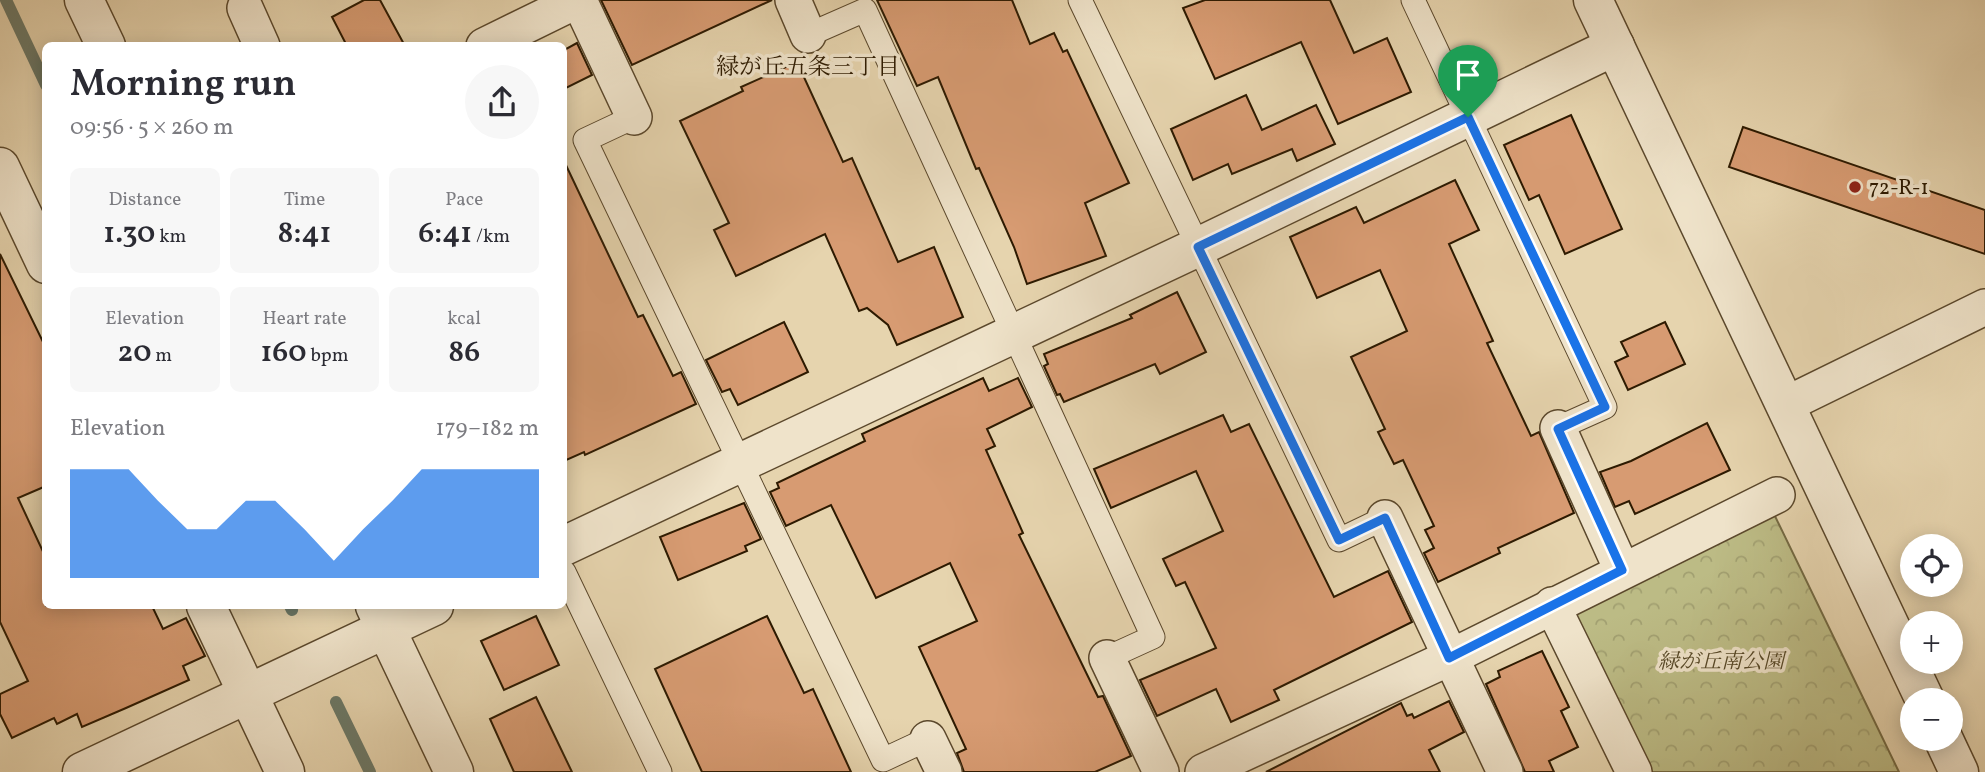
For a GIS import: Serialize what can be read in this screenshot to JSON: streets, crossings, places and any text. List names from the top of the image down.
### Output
{
  "districts": ["緑が丘五条三丁目"],
  "parks": ["緑が丘南公園"],
  "places": ["72-R-1"],
  "page": {
    "heading": ["Morning run", "09:56 · 5 × 260 m"],
    "stats": [
      ["Distance", "1.30 km"],
      ["Time", "8:41"],
      ["Pace", "6:41 /km"],
      ["Elevation", "20 m"],
      ["Heart rate", "160 bpm"],
      ["kcal", "86"]
    ],
    "chart": ["Elevation", "179–182 m"],
    "map_buttons": ["+", "−"]
  }
}
